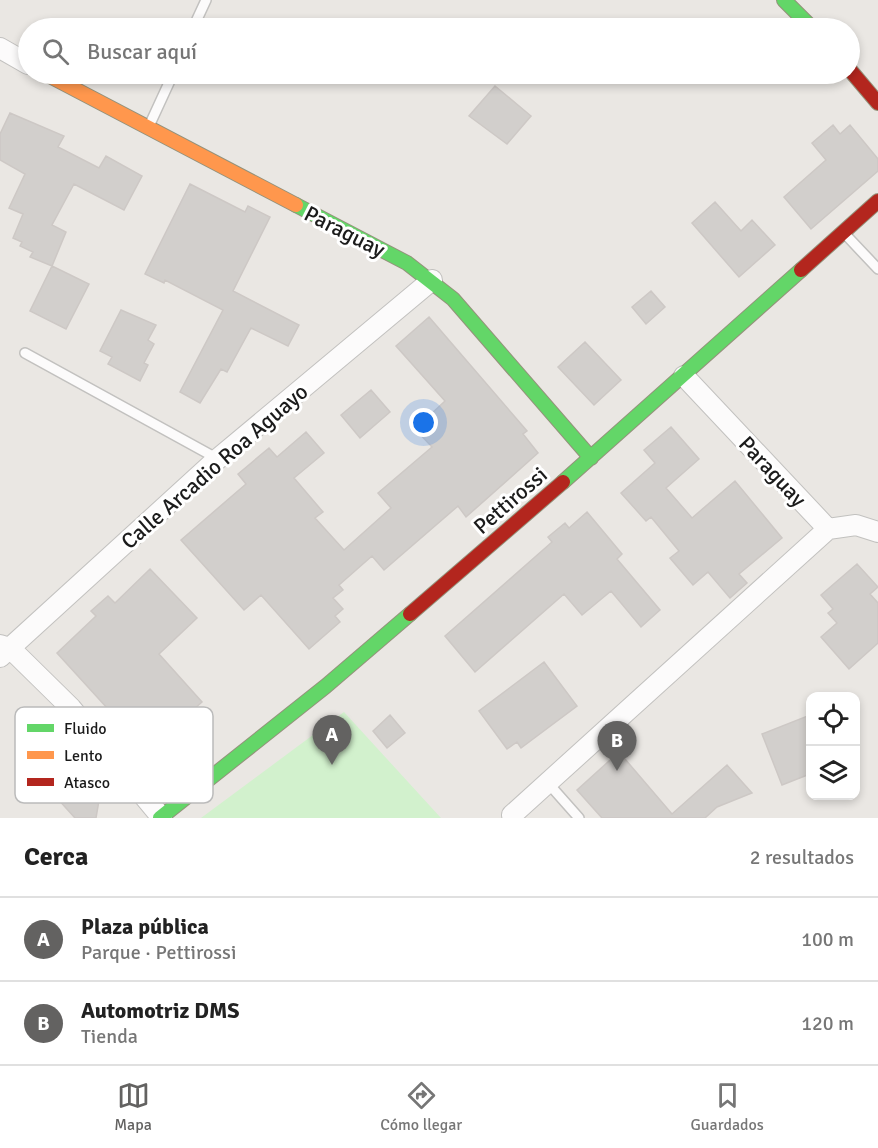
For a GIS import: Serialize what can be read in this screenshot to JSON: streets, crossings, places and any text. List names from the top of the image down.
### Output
{
  "streets": {
    "street": ["Paraguay", "Calle Arcadio Roa Aguayo", "Pettirossi"]
  },
  "crossings": [
    ["Paraguay", "Calle Arcadio Roa Aguayo"],
    ["Paraguay", "Pettirossi"]
  ],
  "legend": ["Fluido", "Lento", "Atasco"],
  "page": {
    "search": "Buscar aquí",
    "pins": ["A", "B"],
    "heading": ["Cerca", "2 resultados"],
    "list": [
      {
        "mark": "A",
        "name": "Plaza pública",
        "note": "Parque · Pettirossi",
        "value": "100 m"
      },
      {
        "mark": "B",
        "name": "Automotriz DMS",
        "note": "Tienda",
        "value": "120 m"
      }
    ],
    "nav": ["Mapa", "Cómo llegar", "Guardados"]
  }
}
